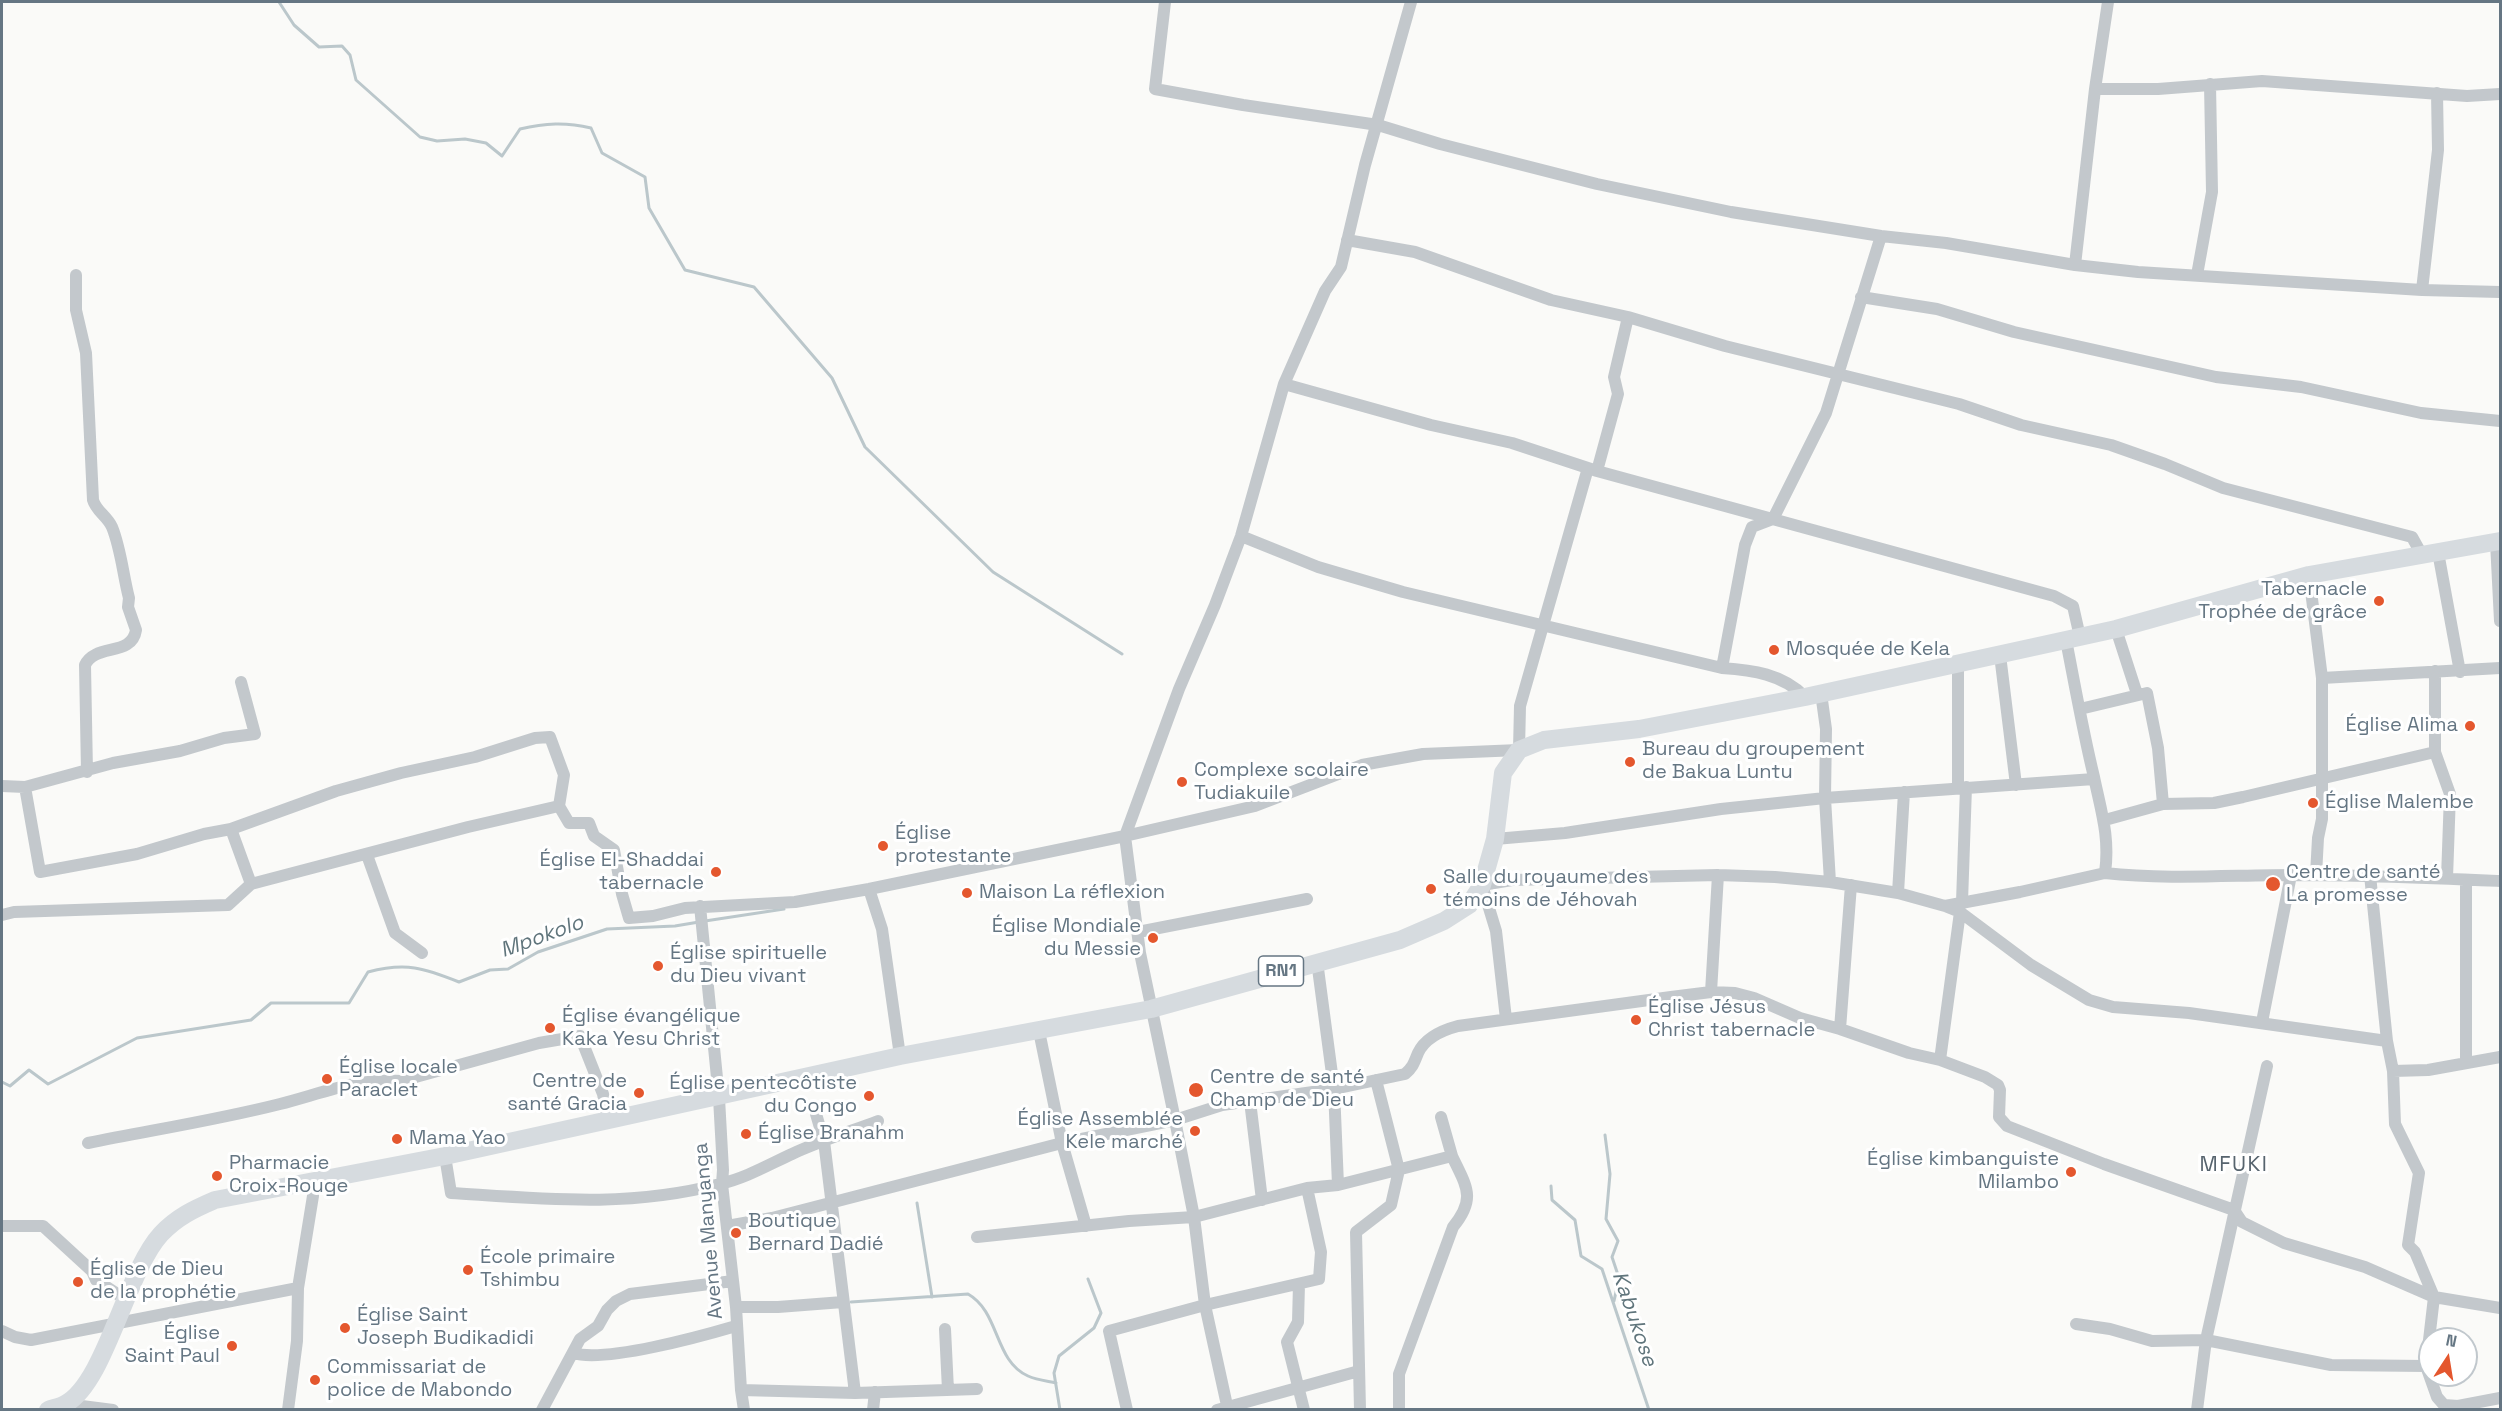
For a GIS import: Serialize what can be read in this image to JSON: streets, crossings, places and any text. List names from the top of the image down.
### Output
{
  "streets": {
    "highway": ["RN1"],
    "street": ["Avenue Manyanga"]
  },
  "crossings": [
    ["RN1", "Avenue Manyanga"]
  ],
  "districts": ["MFUKI"],
  "water": ["Mpokolo", "Kabukose"],
  "places": [
    "Tabernacle Trophée de grâce",
    "Mosquée de Kela",
    "Église Alima",
    "Bureau du groupement de Bakua Luntu",
    "Complexe scolaire Tudiakuile",
    "Église Malembe",
    "Église protestante",
    "Église El-Shaddai tabernacle",
    "Centre de santé La promesse",
    "Salle du royaume des témoins de Jéhovah",
    "Maison La réflexion",
    "Église Mondiale du Messie",
    "Église spirituelle du Dieu vivant",
    "Église Jésus Christ tabernacle",
    "Église évangélique Kaka Yesu Christ",
    "Église locale Paraclet",
    "Centre de santé Champ de Dieu",
    "Centre de santé Gracia",
    "Église pentecôtiste du Congo",
    "Église Assemblée Kele marché",
    "Église Branahm",
    "Mama Yao",
    "Église kimbanguiste Milambo",
    "Pharmacie Croix-Rouge",
    "Boutique Bernard Dadié",
    "École primaire Tshimbu",
    "Église de Dieu de la prophétie",
    "Église Saint Joseph Budikadidi",
    "Église Saint Paul",
    "Commissariat de police de Mabondo"
  ],
  "north": "top"
}
